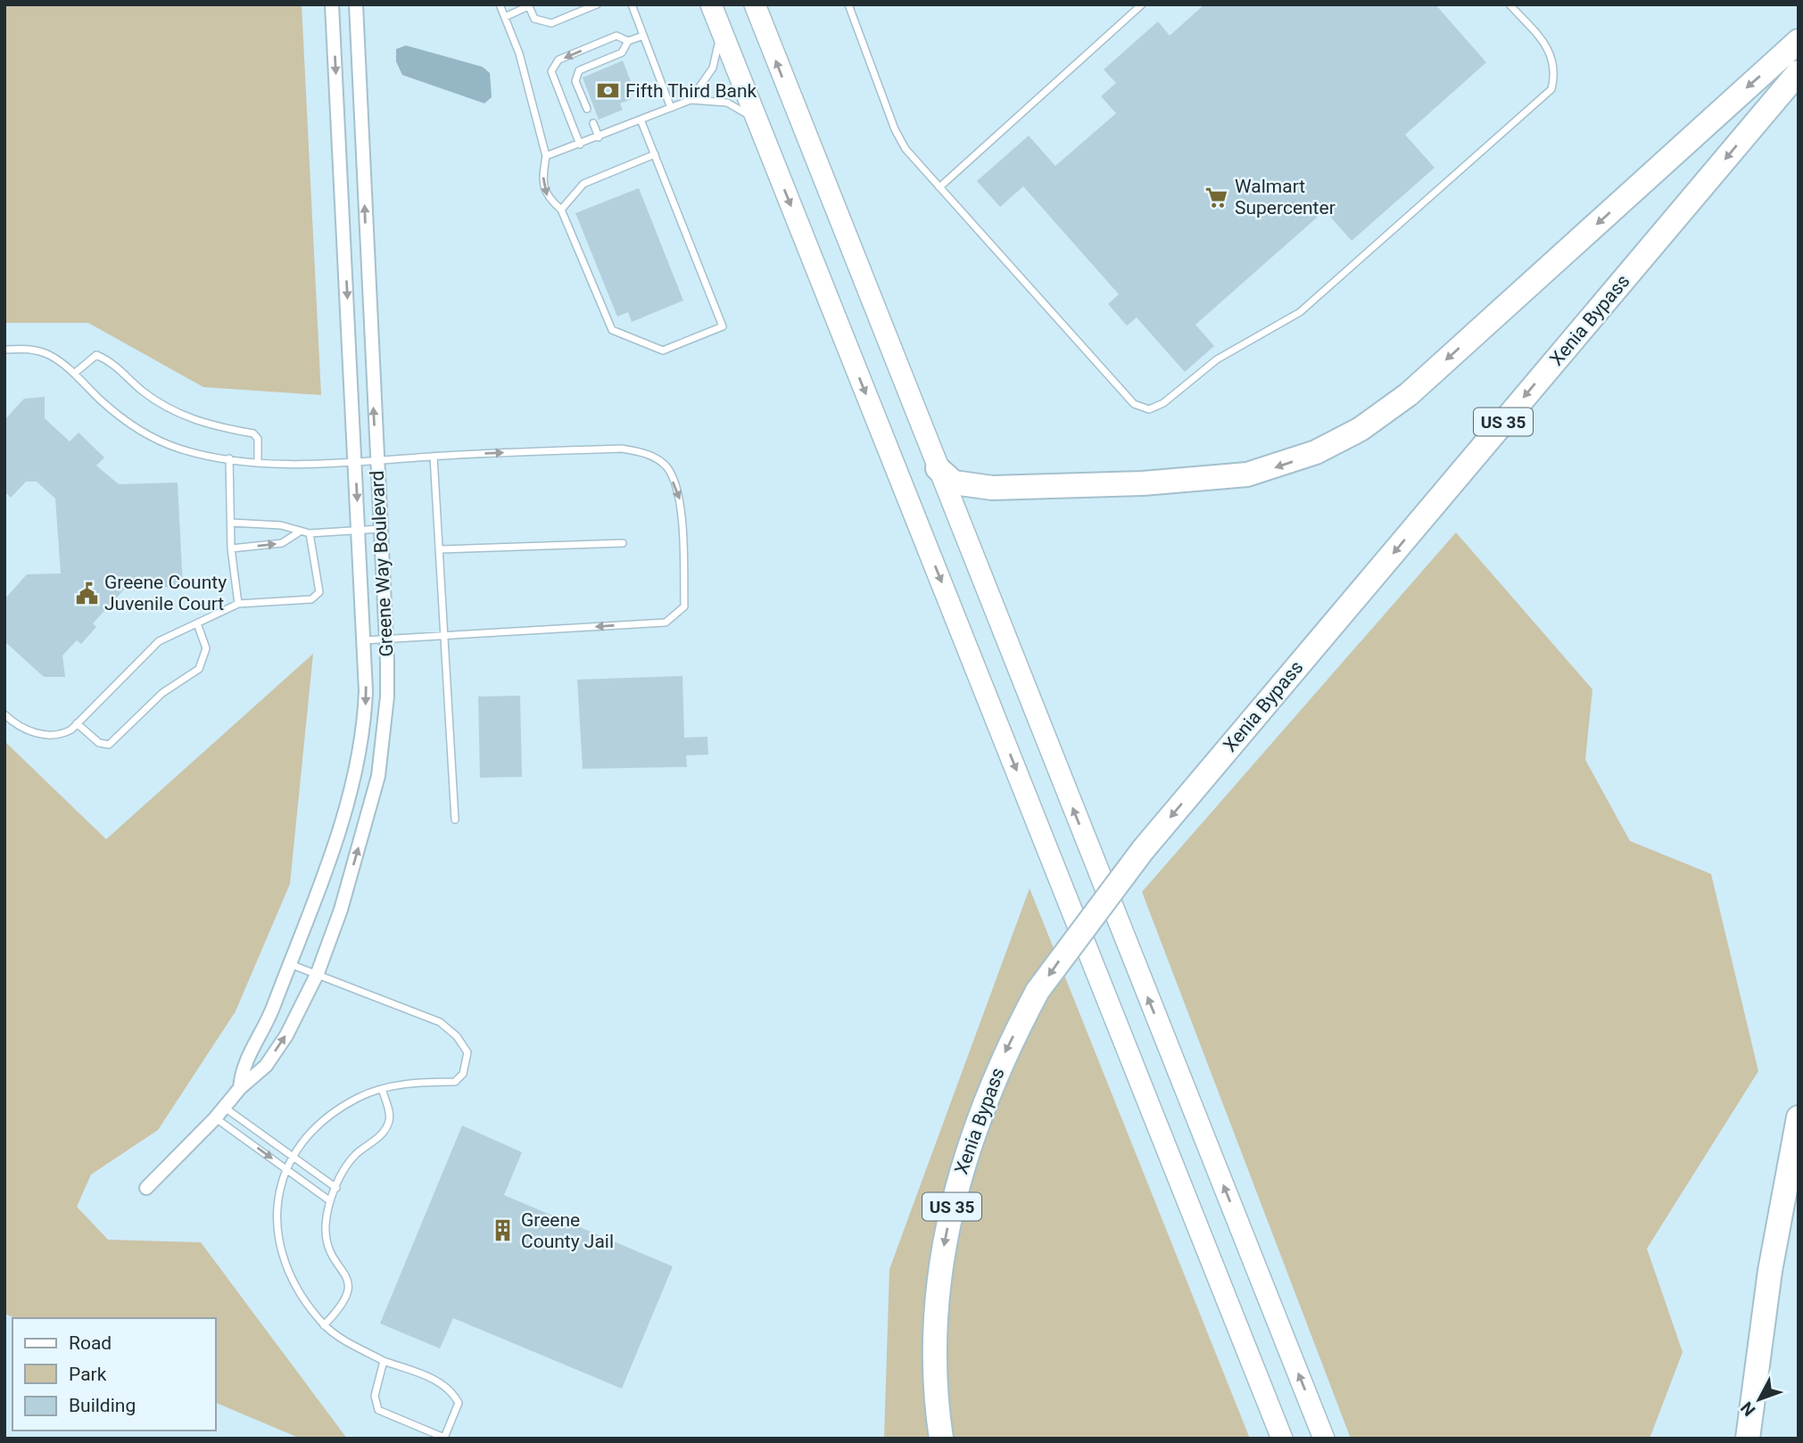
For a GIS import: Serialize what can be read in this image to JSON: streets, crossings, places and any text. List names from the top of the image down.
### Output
{
  "streets": {
    "highway": ["Xenia Bypass", "US 35"],
    "street": ["Greene Way Boulevard"]
  },
  "one_way": ["Xenia Bypass"],
  "places": {
    "bank": ["Fifth Third Bank"],
    "supermarket": ["Walmart Supercenter"],
    "public building": ["Greene County Juvenile Court"],
    "building": ["Greene County Jail"]
  },
  "legend": ["Road", "Park", "Building"],
  "north": "bottom left"
}
